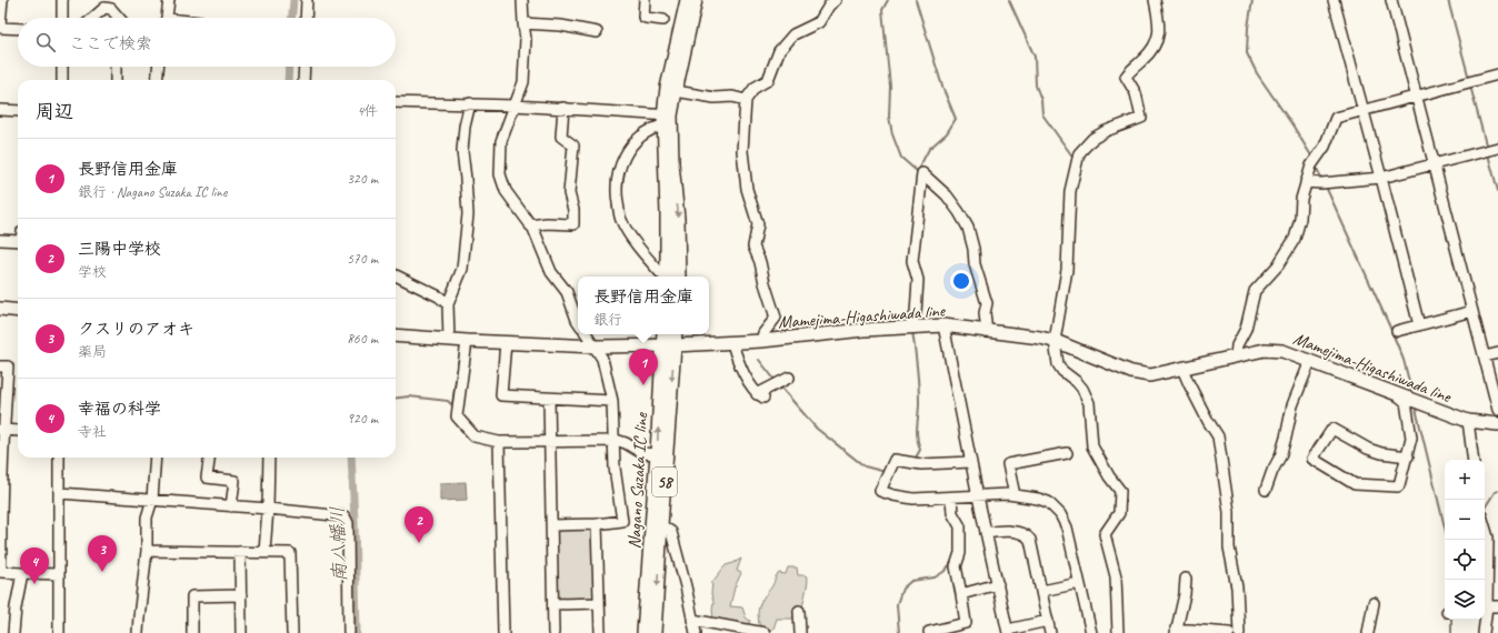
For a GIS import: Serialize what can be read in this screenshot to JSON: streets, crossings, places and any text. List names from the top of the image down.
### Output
{
  "streets": {
    "main road": ["Mamejima-Higashiwada line", "Nagano Suzaka IC line", "58"]
  },
  "crossings": [
    ["Mamejima-Higashiwada line", "Nagano Suzaka IC line"]
  ],
  "water": ["南八幡川"],
  "page": {
    "search": "ここで検索",
    "heading": ["周辺", "4件"],
    "list": [
      {
        "mark": "1",
        "name": "長野信用金庫",
        "note": "銀行 · Nagano Suzaka IC line",
        "value": "320 m"
      },
      {
        "mark": "2",
        "name": "三陽中学校",
        "note": "学校",
        "value": "570 m"
      },
      {
        "mark": "3",
        "name": "クスリのアオキ",
        "note": "薬局",
        "value": "860 m"
      },
      {
        "mark": "4",
        "name": "幸福の科学",
        "note": "寺社",
        "value": "920 m"
      }
    ],
    "popup": ["長野信用金庫", "銀行"],
    "pins": [
      "1",
      "2",
      "3",
      "4"
    ],
    "map_buttons": ["+", "−"]
  }
}
